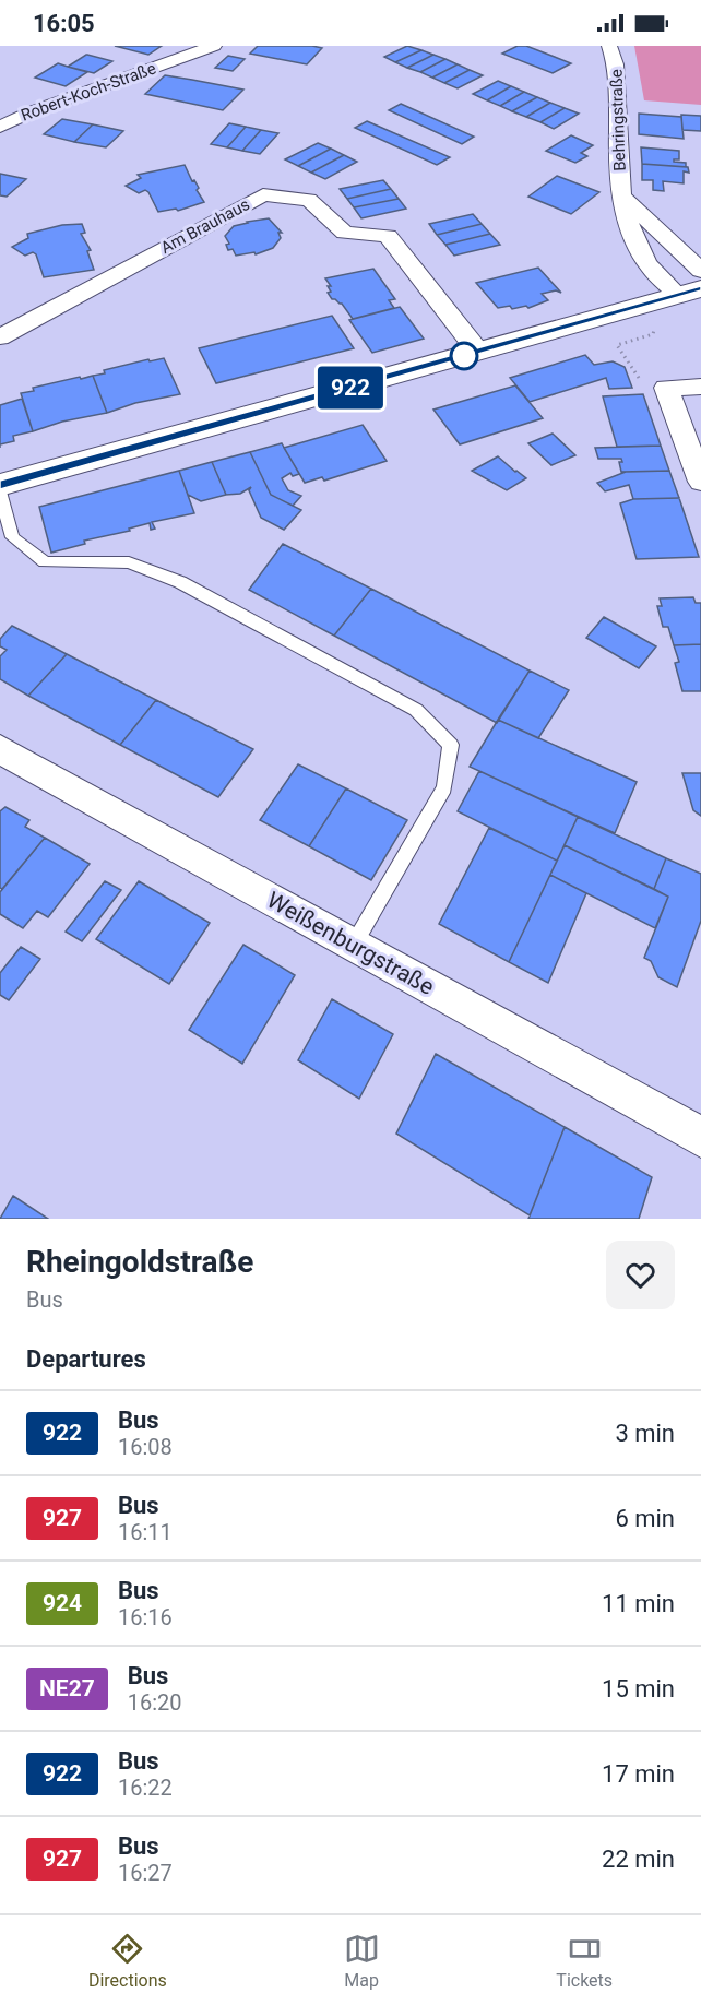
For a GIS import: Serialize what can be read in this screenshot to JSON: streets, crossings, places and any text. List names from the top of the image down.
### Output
{
  "streets": {
    "street": [
      "Robert-Koch-Straße",
      "Behringstraße",
      "Am Brauhaus",
      "Weißenburgstraße"
    ]
  },
  "lines": ["bus line 922"],
  "page": {
    "status": "16:05",
    "on_map": "922",
    "heading": [
      ["Rheingoldstraße", "Bus"],
      "Departures"
    ],
    "list": [
      {
        "mark": "922",
        "name": "Bus",
        "note": "16:08",
        "value": "3 min"
      },
      {
        "mark": "927",
        "name": "Bus",
        "note": "16:11",
        "value": "6 min"
      },
      {
        "mark": "924",
        "name": "Bus",
        "note": "16:16",
        "value": "11 min"
      },
      {
        "mark": "NE27",
        "name": "Bus",
        "note": "16:20",
        "value": "15 min"
      },
      {
        "mark": "922",
        "name": "Bus",
        "note": "16:22",
        "value": "17 min"
      },
      {
        "mark": "927",
        "name": "Bus",
        "note": "16:27",
        "value": "22 min"
      }
    ],
    "tabs": ["Directions", "Map", "Tickets"]
  }
}
